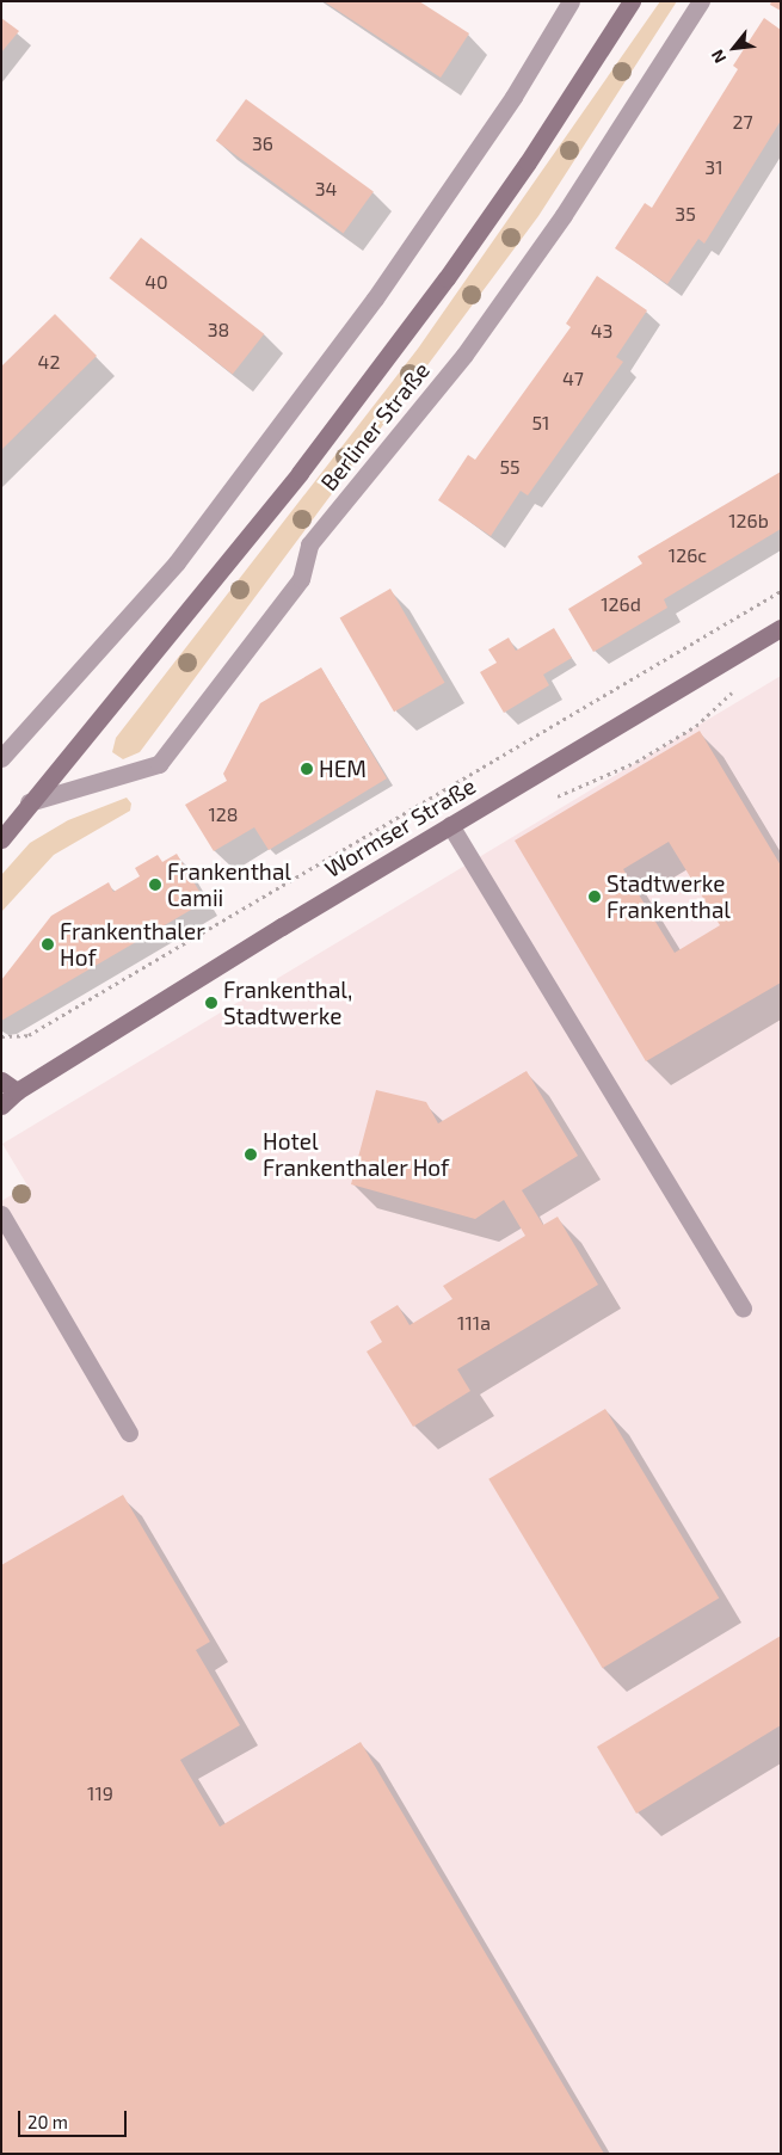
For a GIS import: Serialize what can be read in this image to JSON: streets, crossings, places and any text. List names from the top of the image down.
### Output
{
  "streets": {
    "main road": ["Berliner Straße", "Wormser Straße"]
  },
  "places": [
    "HEM",
    "Frankenthal Camii",
    "Stadtwerke Frankenthal",
    "Frankenthaler Hof",
    "Frankenthal, Stadtwerke",
    "Hotel Frankenthaler Hof"
  ],
  "house_numbers": [
    "27",
    "36",
    "31",
    "34",
    "35",
    "40",
    "38",
    "43",
    "42",
    "47",
    "51",
    "55",
    "126b",
    "126c",
    "126d",
    "128",
    "111a",
    "119"
  ],
  "scale_bar": "20 m",
  "north": "bottom left"
}
